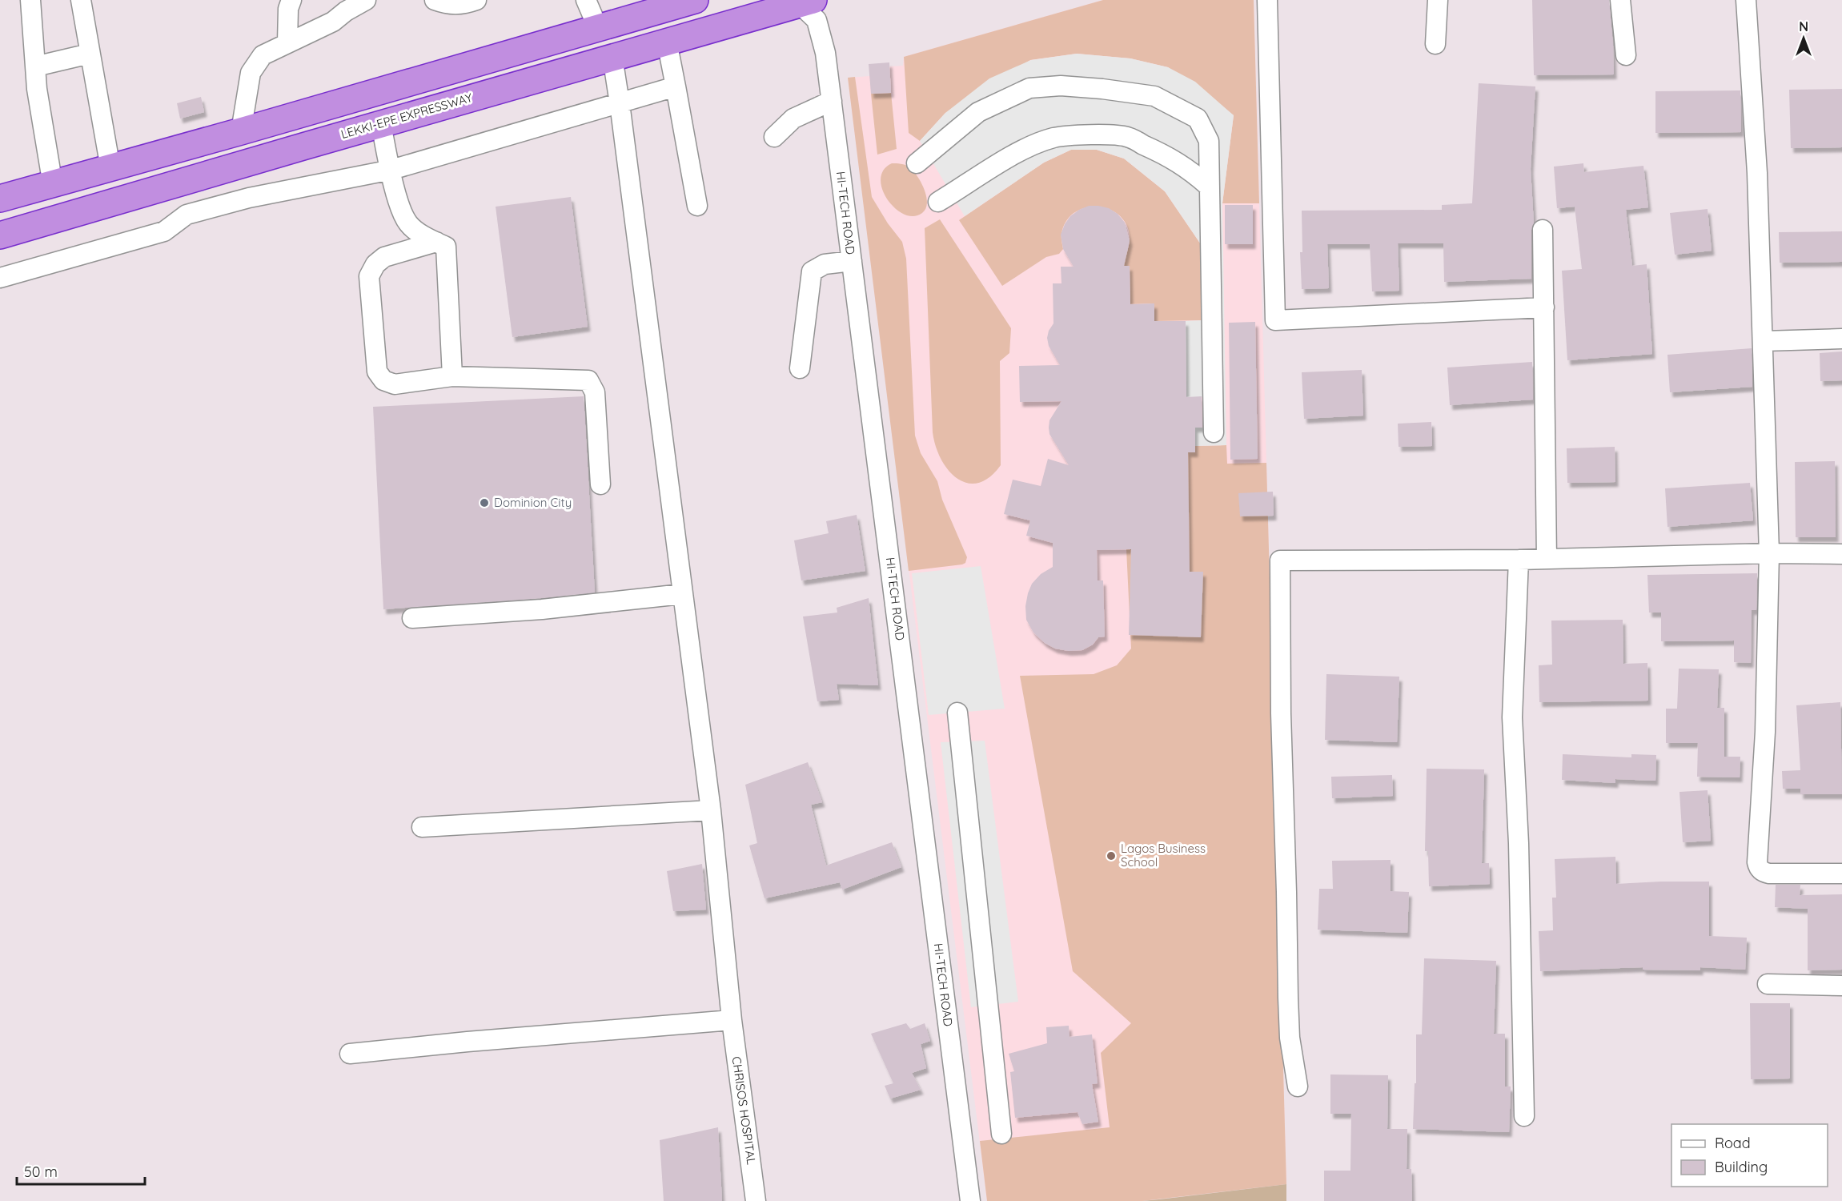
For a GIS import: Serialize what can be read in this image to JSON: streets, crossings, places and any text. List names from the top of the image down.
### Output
{
  "streets": {
    "highway": ["LEKKI-EPE EXPRESSWAY"],
    "street": ["HI-TECH ROAD", "CHRISOS HOSPITAL"]
  },
  "crossings": [
    ["LEKKI-EPE EXPRESSWAY", "HI-TECH ROAD"],
    ["LEKKI-EPE EXPRESSWAY", "CHRISOS HOSPITAL"]
  ],
  "places": ["Dominion City", "Lagos Business School"],
  "legend": ["Road", "Building"],
  "scale_bar": "50 m",
  "north": "top"
}
